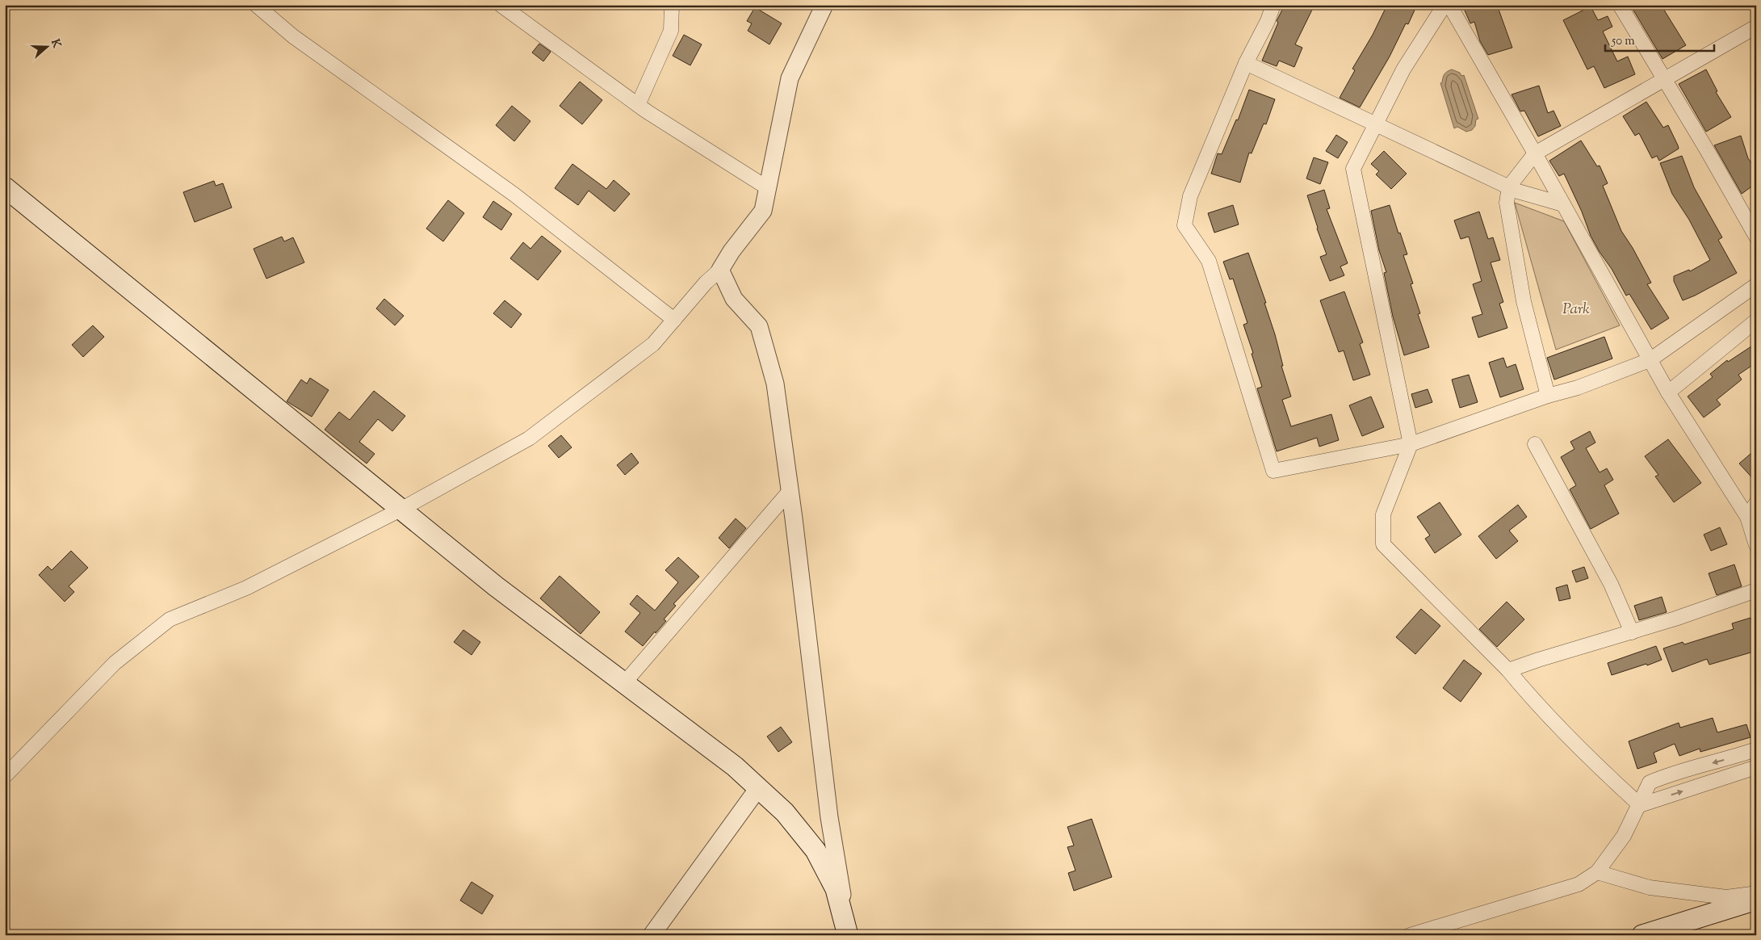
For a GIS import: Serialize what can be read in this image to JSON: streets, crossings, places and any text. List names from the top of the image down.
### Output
{
  "parks": ["Park"],
  "scale_bar": "50 m",
  "north": "right"
}
